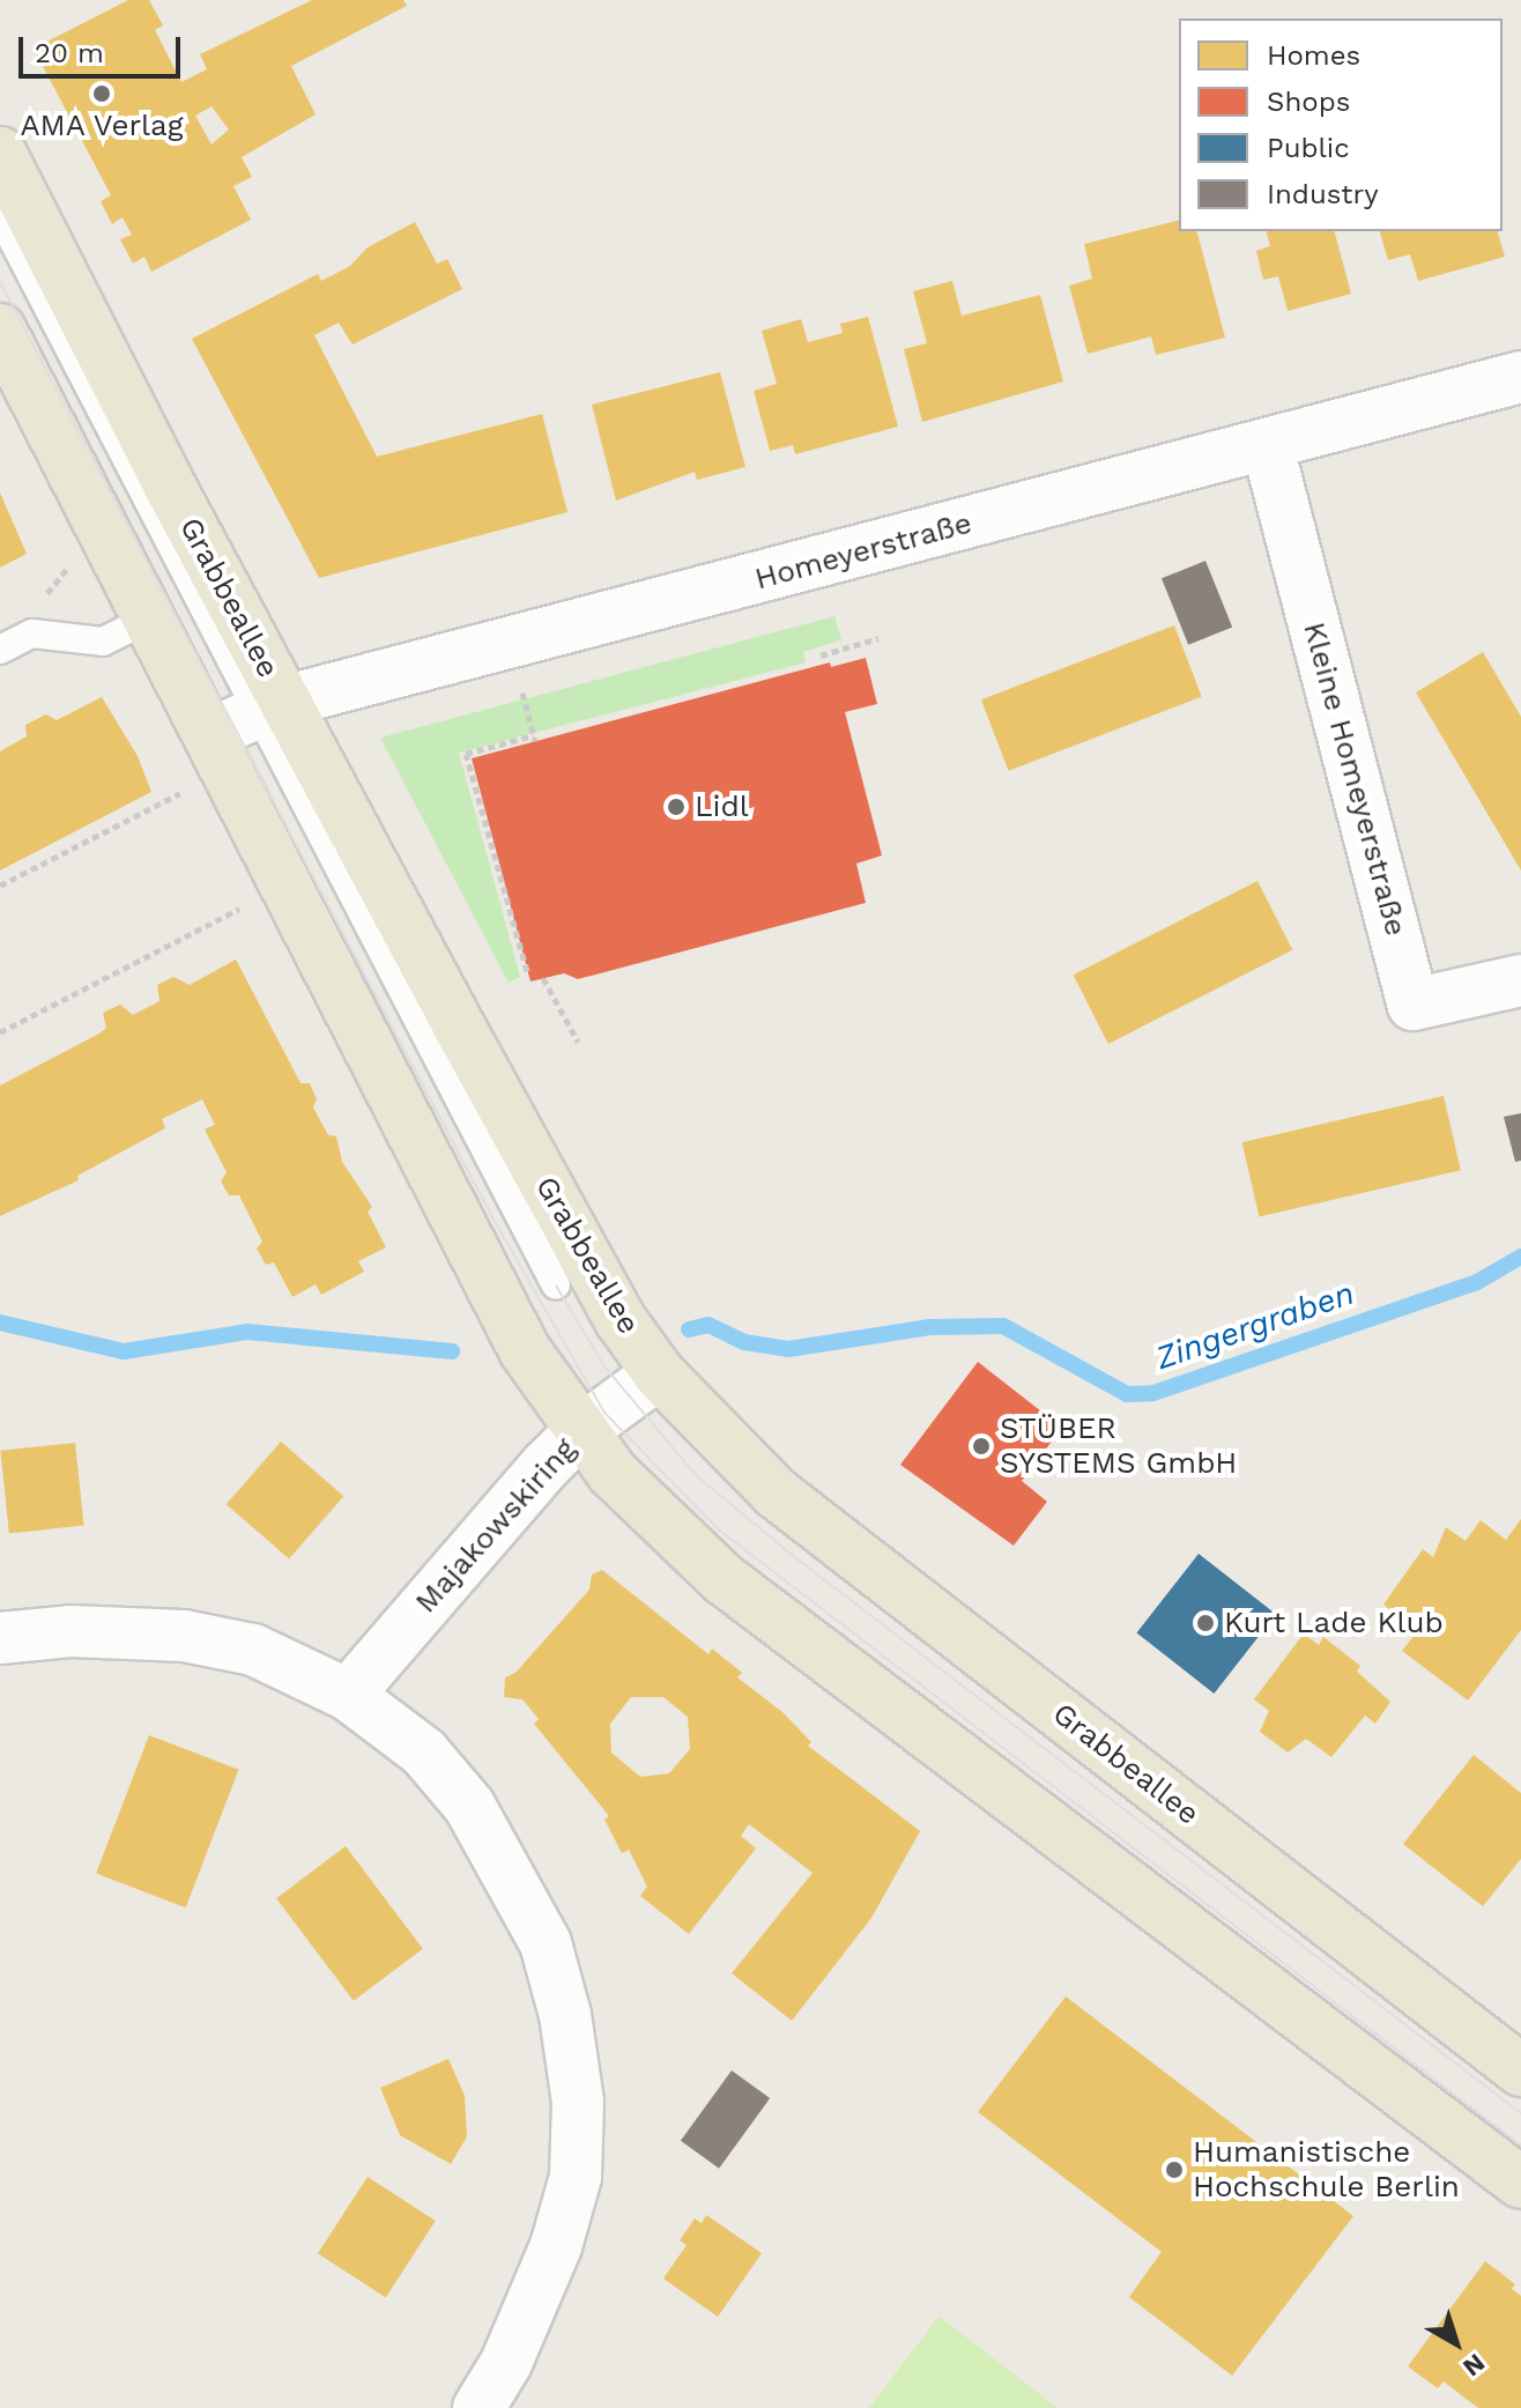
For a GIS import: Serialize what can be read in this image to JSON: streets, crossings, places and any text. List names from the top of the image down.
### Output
{
  "streets": {
    "main road": ["Grabbeallee"],
    "street": ["Homeyerstraße", "Kleine Homeyerstraße", "Majakowskiring"]
  },
  "crossings": [
    ["Homeyerstraße", "Grabbeallee"],
    ["Homeyerstraße", "Kleine Homeyerstraße"],
    ["Grabbeallee", "Majakowskiring"]
  ],
  "water": ["Zingergraben"],
  "places": [
    "AMA Verlag",
    "Lidl",
    "STÜBER SYSTEMS GmbH",
    "Kurt Lade Klub",
    "Humanistische Hochschule Berlin"
  ],
  "legend": [
    "Homes",
    "Shops",
    "Public",
    "Industry"
  ],
  "scale_bar": "20 m",
  "north": "bottom right"
}
